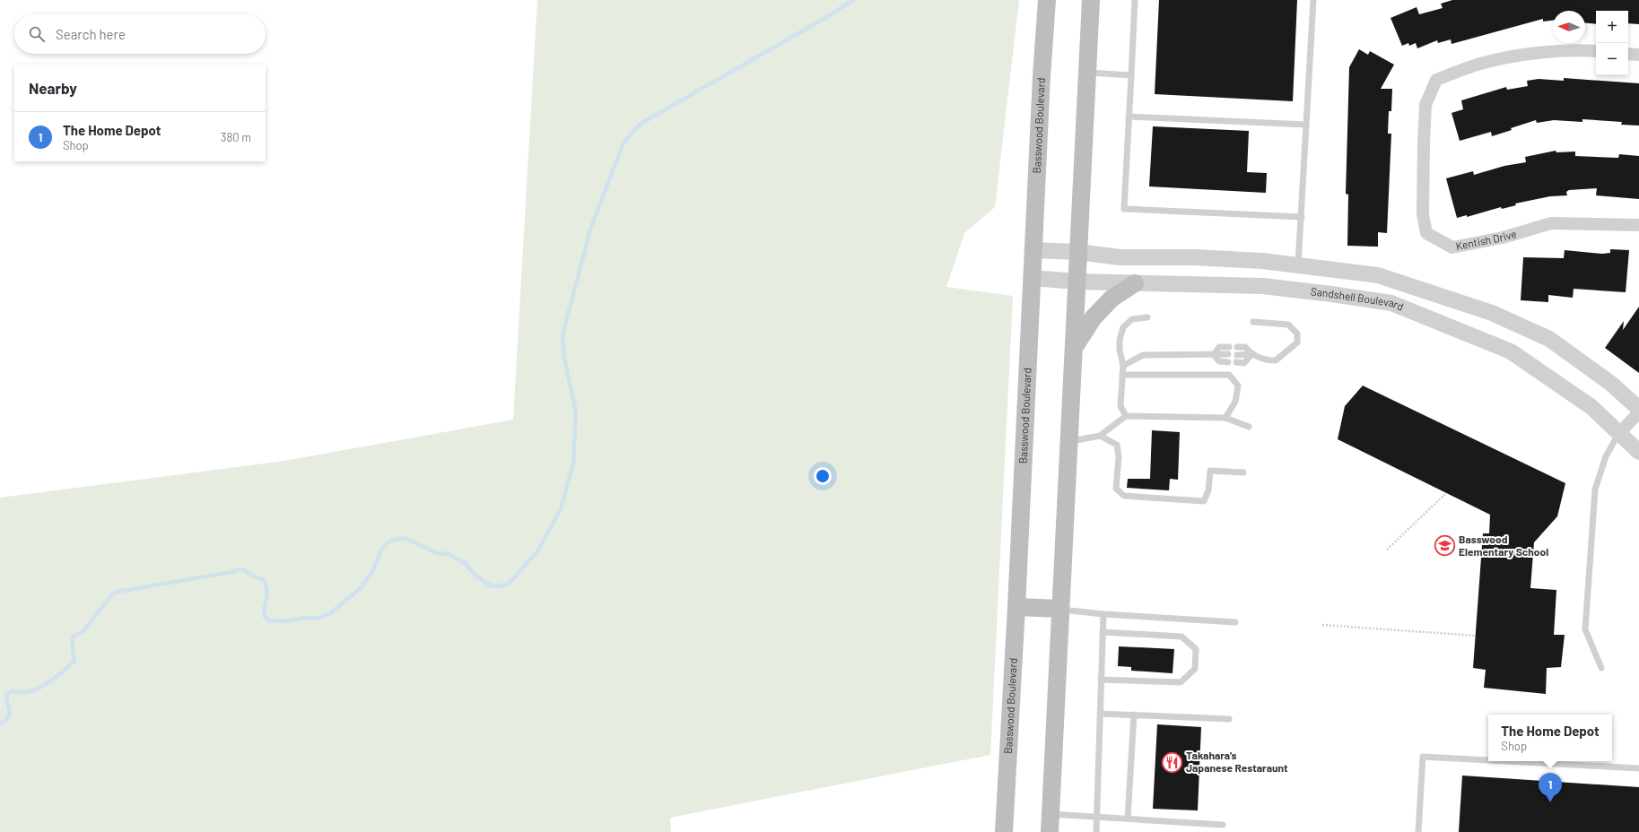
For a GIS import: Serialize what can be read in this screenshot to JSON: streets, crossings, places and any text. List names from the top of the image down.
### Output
{
  "streets": {
    "main road": ["Basswood Boulevard"],
    "street": ["Kentish Drive", "Sandshell Boulevard"]
  },
  "crossings": [
    ["Basswood Boulevard", "Sandshell Boulevard"]
  ],
  "places": {
    "school or university": ["Basswood Elementary School"],
    "restaurant": ["Takahara's Japanese Restaraunt"]
  },
  "north": "left",
  "page": {
    "map_buttons": ["+", "−"],
    "search": "Search here",
    "heading": "Nearby",
    "list": [
      {
        "mark": "1",
        "name": "The Home Depot",
        "note": "Shop",
        "value": "380 m"
      }
    ],
    "popup": ["The Home Depot", "Shop"],
    "pins": "1"
  }
}
